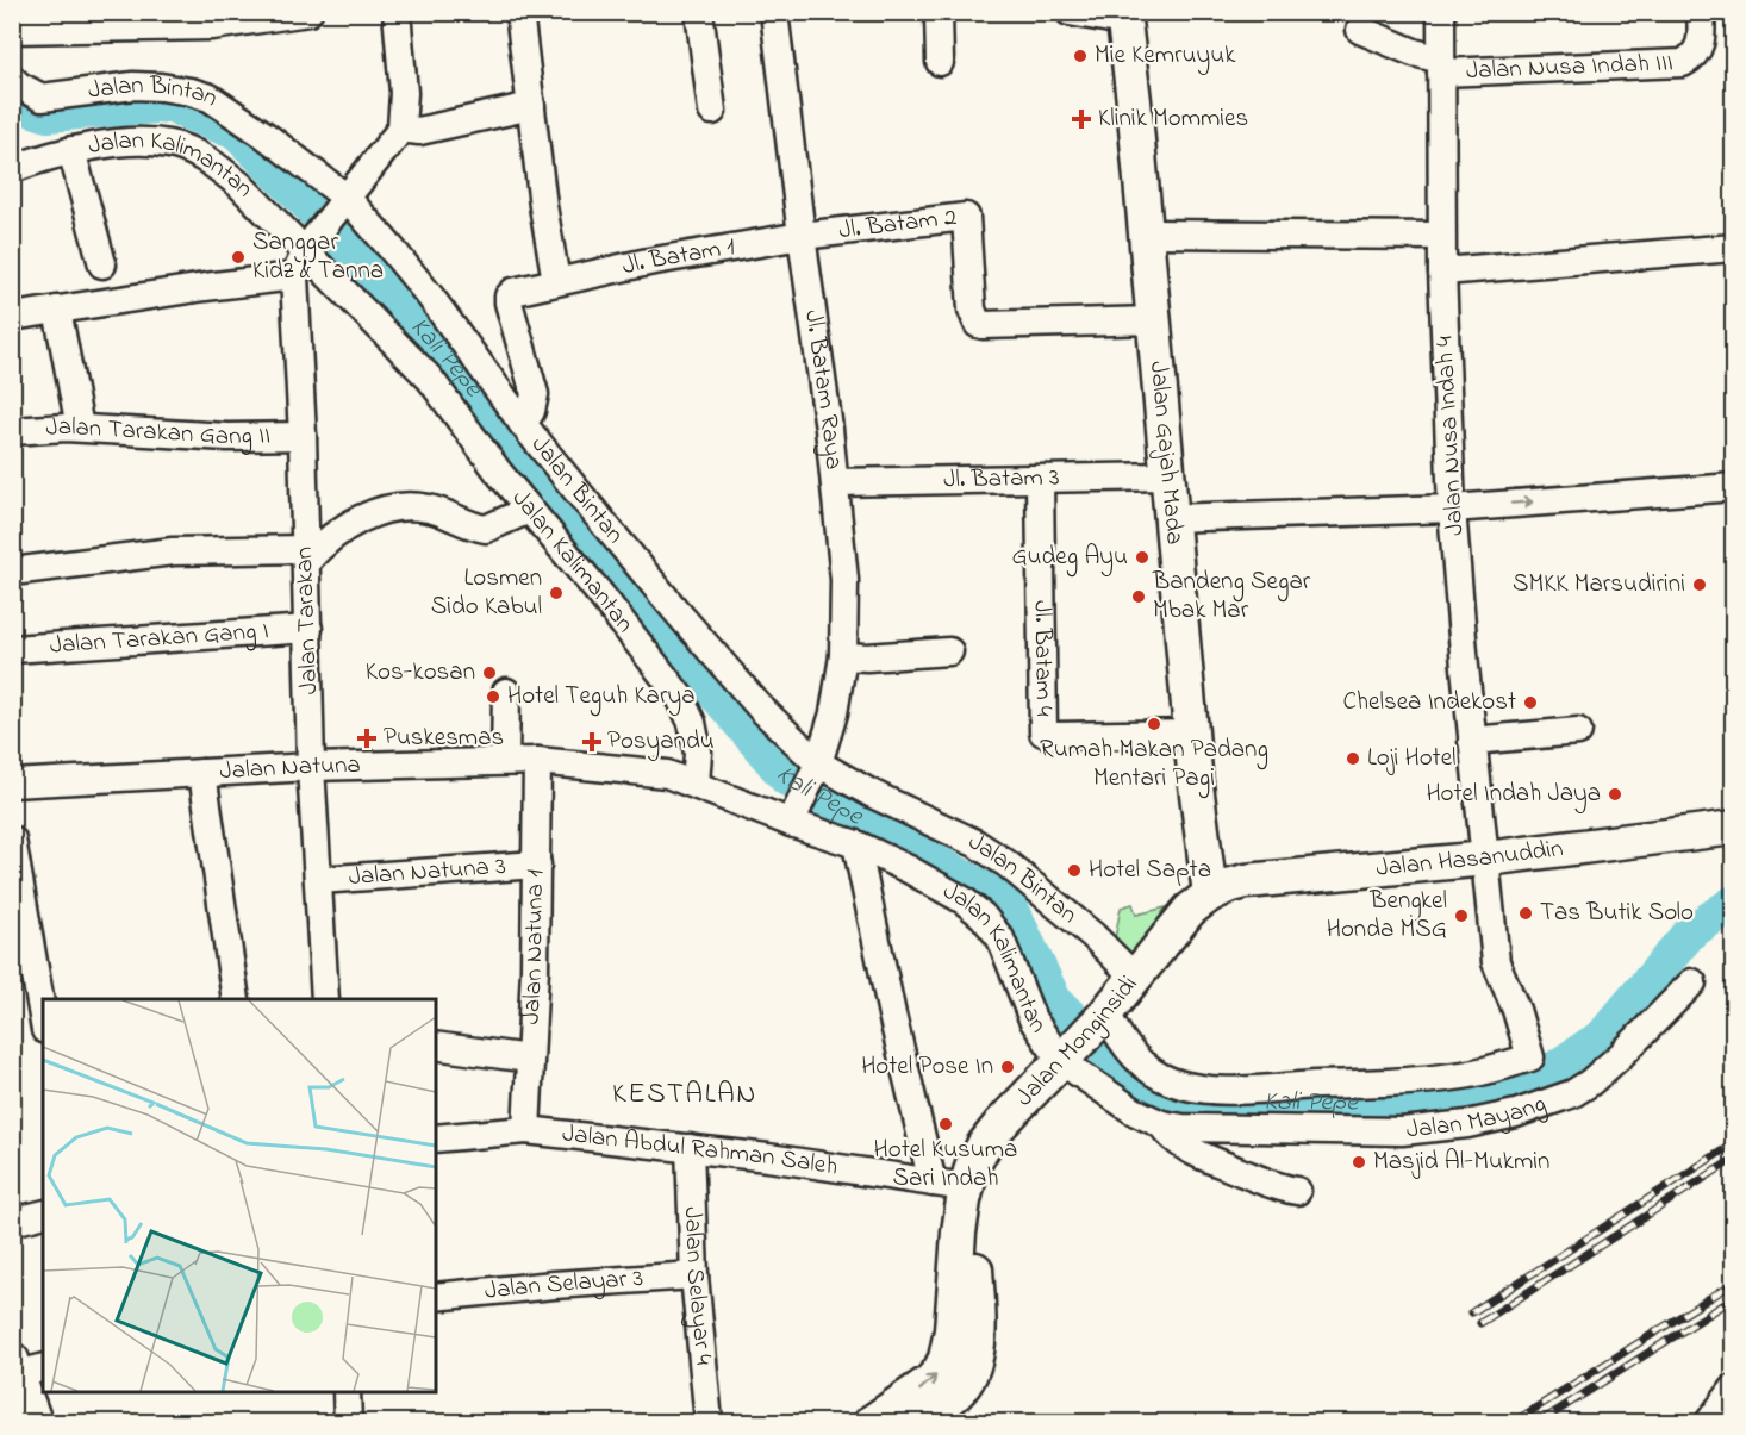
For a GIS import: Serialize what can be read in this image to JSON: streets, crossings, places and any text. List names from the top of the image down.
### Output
{
  "streets": {
    "main road": ["Jalan Gajah Mada", "Jalan Hasanuddin", "Jalan Monginsidi"],
    "street": [
      "Jalan Nusa Indah III",
      "Jalan Bintan",
      "Jalan Kalimantan",
      "Jl. Batam 2",
      "Jl. Batam 1",
      "Jl. Batam Raya",
      "Jalan Tarakan Gang II",
      "Jalan Nusa Indah 4",
      "Jl. Batam 3",
      "Jalan Tarakan",
      "Jalan Tarakan Gang I",
      "Jl. Batam 4",
      "Jalan Natuna",
      "Jalan Natuna 3",
      "Jalan Natuna 1",
      "Jalan Mayang",
      "Jalan Abdul Rahman Saleh",
      "Jalan Selayar 3",
      "Jalan Selayar 4"
    ]
  },
  "crossings": [
    ["Jalan Nusa Indah III", "Jalan Nusa Indah 4"],
    ["Jalan Bintan", "Jl. Batam 1"],
    ["Jalan Bintan", "Jl. Batam Raya"],
    ["Jalan Bintan", "Jalan Monginsidi"],
    ["Jalan Kalimantan", "Jl. Batam Raya"],
    ["Jalan Kalimantan", "Jalan Tarakan"],
    ["Jalan Kalimantan", "Jalan Natuna"],
    ["Jalan Kalimantan", "Jalan Monginsidi"],
    ["Jalan Kalimantan", "Jalan Mayang"],
    ["Jl. Batam 2", "Jl. Batam 1"],
    ["Jl. Batam 2", "Jl. Batam Raya"],
    ["Jl. Batam 2", "Jalan Gajah Mada"],
    ["Jl. Batam 1", "Jl. Batam Raya"],
    ["Jl. Batam Raya", "Jl. Batam 3"],
    ["Jalan Tarakan Gang II", "Jalan Tarakan"],
    ["Jalan Nusa Indah 4", "Jalan Hasanuddin"],
    ["Jalan Nusa Indah 4", "Jalan Monginsidi"],
    ["Jalan Gajah Mada", "Jl. Batam 3"],
    ["Jalan Gajah Mada", "Jl. Batam 4"],
    ["Jalan Gajah Mada", "Jalan Hasanuddin"],
    ["Jalan Gajah Mada", "Jalan Monginsidi"],
    ["Jl. Batam 3", "Jl. Batam 4"],
    ["Jalan Tarakan", "Jalan Tarakan Gang I"],
    ["Jalan Tarakan", "Jalan Natuna"],
    ["Jalan Tarakan", "Jalan Natuna 3"],
    ["Jalan Natuna", "Jalan Natuna 1"],
    ["Jalan Hasanuddin", "Jalan Monginsidi"],
    ["Jalan Natuna 3", "Jalan Natuna 1"],
    ["Jalan Natuna 1", "Jalan Abdul Rahman Saleh"],
    ["Jalan Monginsidi", "Jalan Mayang"],
    ["Jalan Monginsidi", "Jalan Abdul Rahman Saleh"],
    ["Jalan Abdul Rahman Saleh", "Jalan Selayar 4"],
    ["Jalan Selayar 3", "Jalan Selayar 4"]
  ],
  "districts": ["KESTALAN"],
  "water": ["Kali Pepe"],
  "places": {
    "other": [
      "Mie Kemruyuk",
      "Sanggar Kidz & Tanna",
      "Gudeg Ayu",
      "SMKK Marsudirini",
      "Losmen Sido Kabul",
      "Bandeng Segar Mbak Mar",
      "Kos-kosan",
      "Hotel Teguh Karya",
      "Chelsea Indekost",
      "Rumah Makan Padang Mentari Pagi",
      "Loji Hotel",
      "Hotel Indah Jaya",
      "Hotel Sapta",
      "Tas Butik Solo",
      "Bengkel Honda MSG",
      "Hotel Pose In",
      "Hotel Kusuma Sari Indah",
      "Masjid Al-Mukmin"
    ],
    "health": ["Klinik Mommies", "Puskesmas", "Posyandu"]
  }
}
